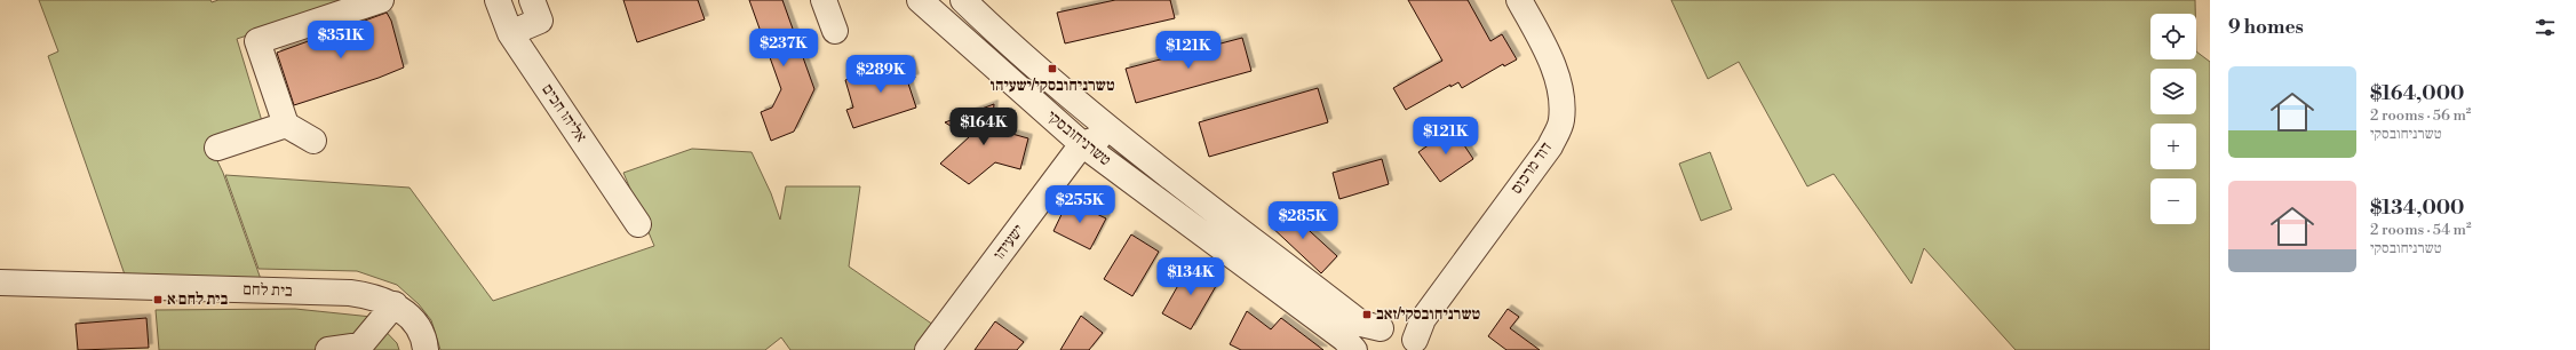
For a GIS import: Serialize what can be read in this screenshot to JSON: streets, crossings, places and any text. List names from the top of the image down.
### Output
{
  "streets": {
    "street": [
      "אליהו חכים",
      "טשרניחובסקי",
      "דוד מרכוס",
      "ישעיהו",
      "בית לחם"
    ]
  },
  "crossings": [
    ["טשרניחובסקי", "דוד מרכוס"],
    ["טשרניחובסקי", "ישעיהו"]
  ],
  "places": {
    "transit": ["טשרניחובסקי/ישעיהו", "בית לחם א", "טשרניחובסקי/זאב"]
  },
  "page": {
    "heading": "9 homes",
    "map_buttons": ["+", "−"],
    "price": [
      "$351K",
      "$237K",
      "$121K",
      "$289K",
      "$164K",
      "$121K",
      "$255K",
      "$285K",
      "$134K"
    ],
    "list": [
      {
        "name": "$164,000",
        "note": "2 rooms · 56 m² · טשרניחובסקי"
      },
      {
        "name": "$134,000",
        "note": "2 rooms · 54 m² · טשרניחובסקי"
      }
    ]
  }
}
